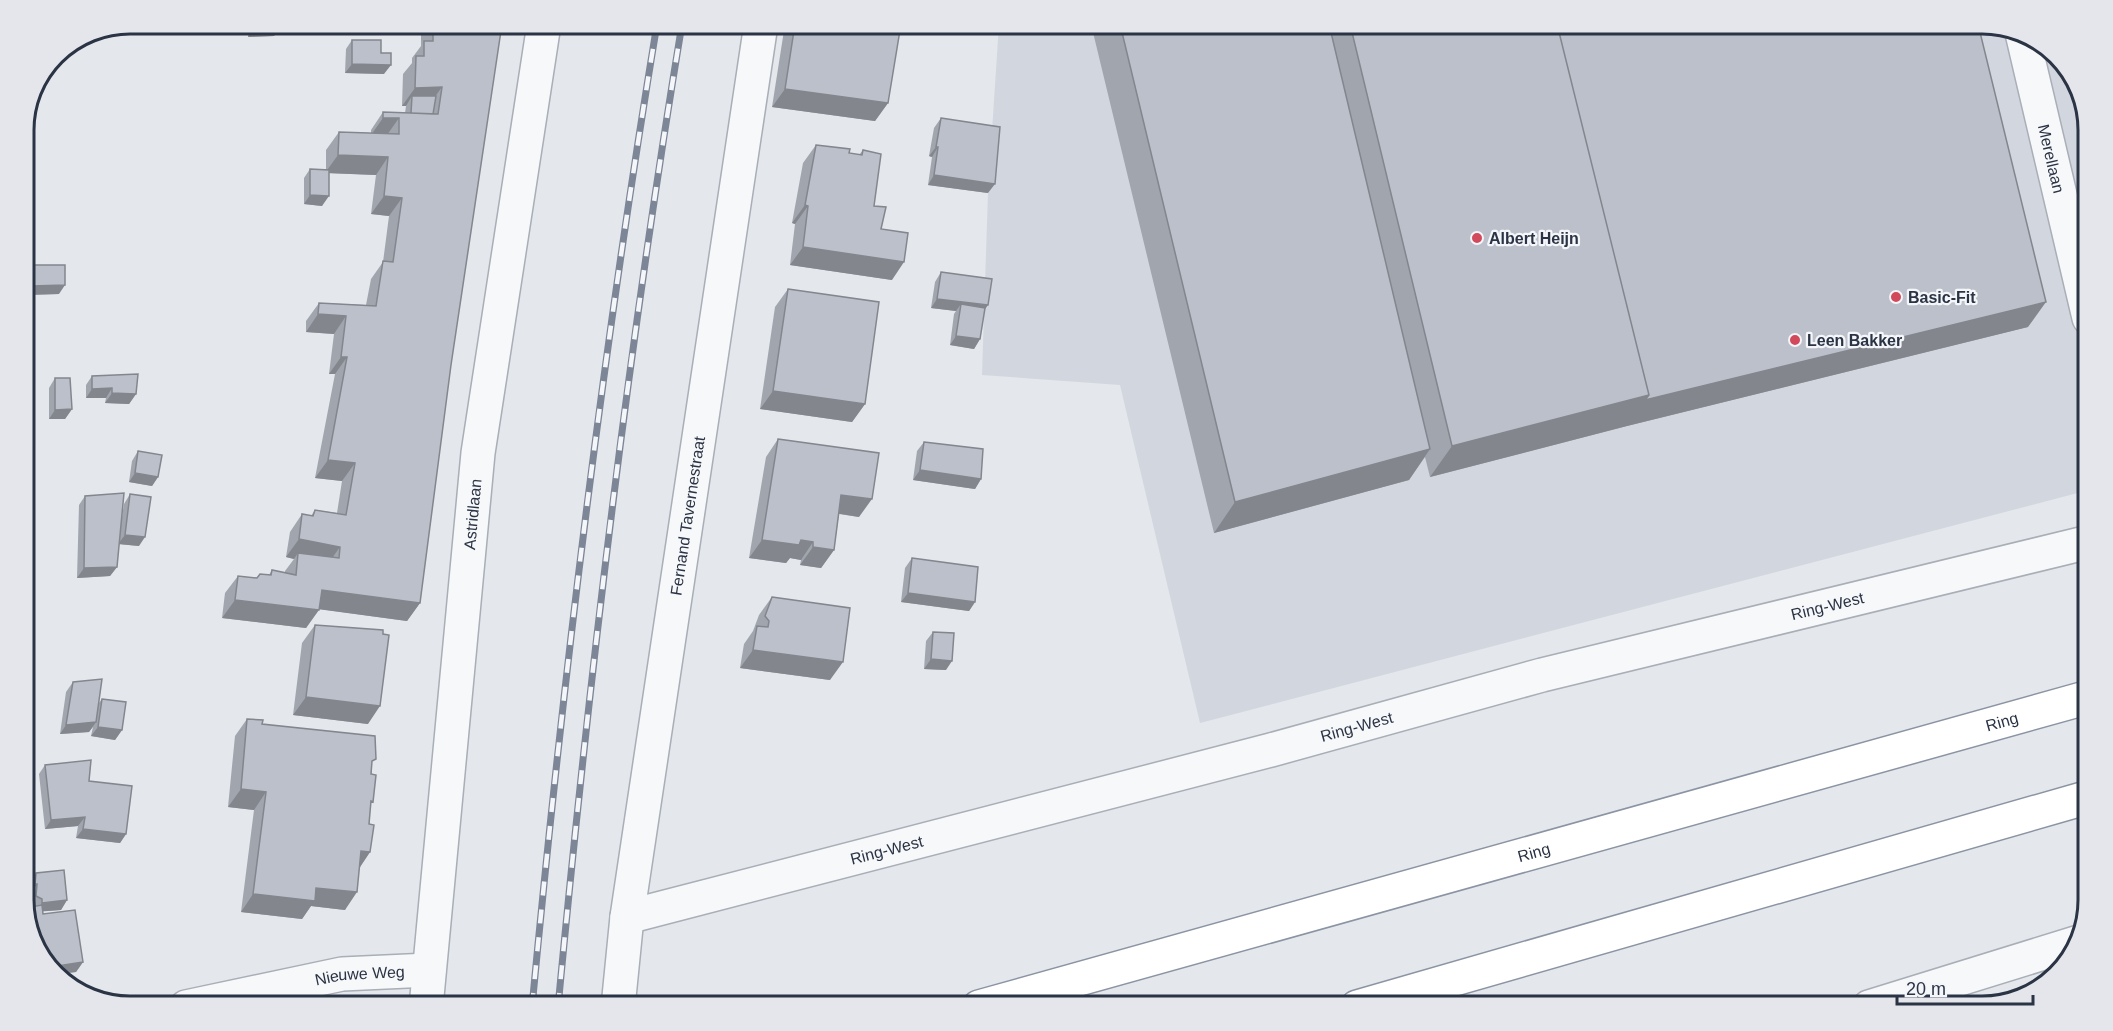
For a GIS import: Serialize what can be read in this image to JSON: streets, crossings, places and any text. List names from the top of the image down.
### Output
{
  "streets": {
    "highway": ["Ring"],
    "street": [
      "Merellaan",
      "Astridlaan",
      "Fernand Tavernestraat",
      "Ring-West",
      "Nieuwe Weg"
    ]
  },
  "crossings": [
    ["Astridlaan", "Nieuwe Weg"],
    ["Fernand Tavernestraat", "Ring-West"]
  ],
  "places": ["Albert Heijn", "Basic-Fit", "Leen Bakker"],
  "scale_bar": "20 m"
}
